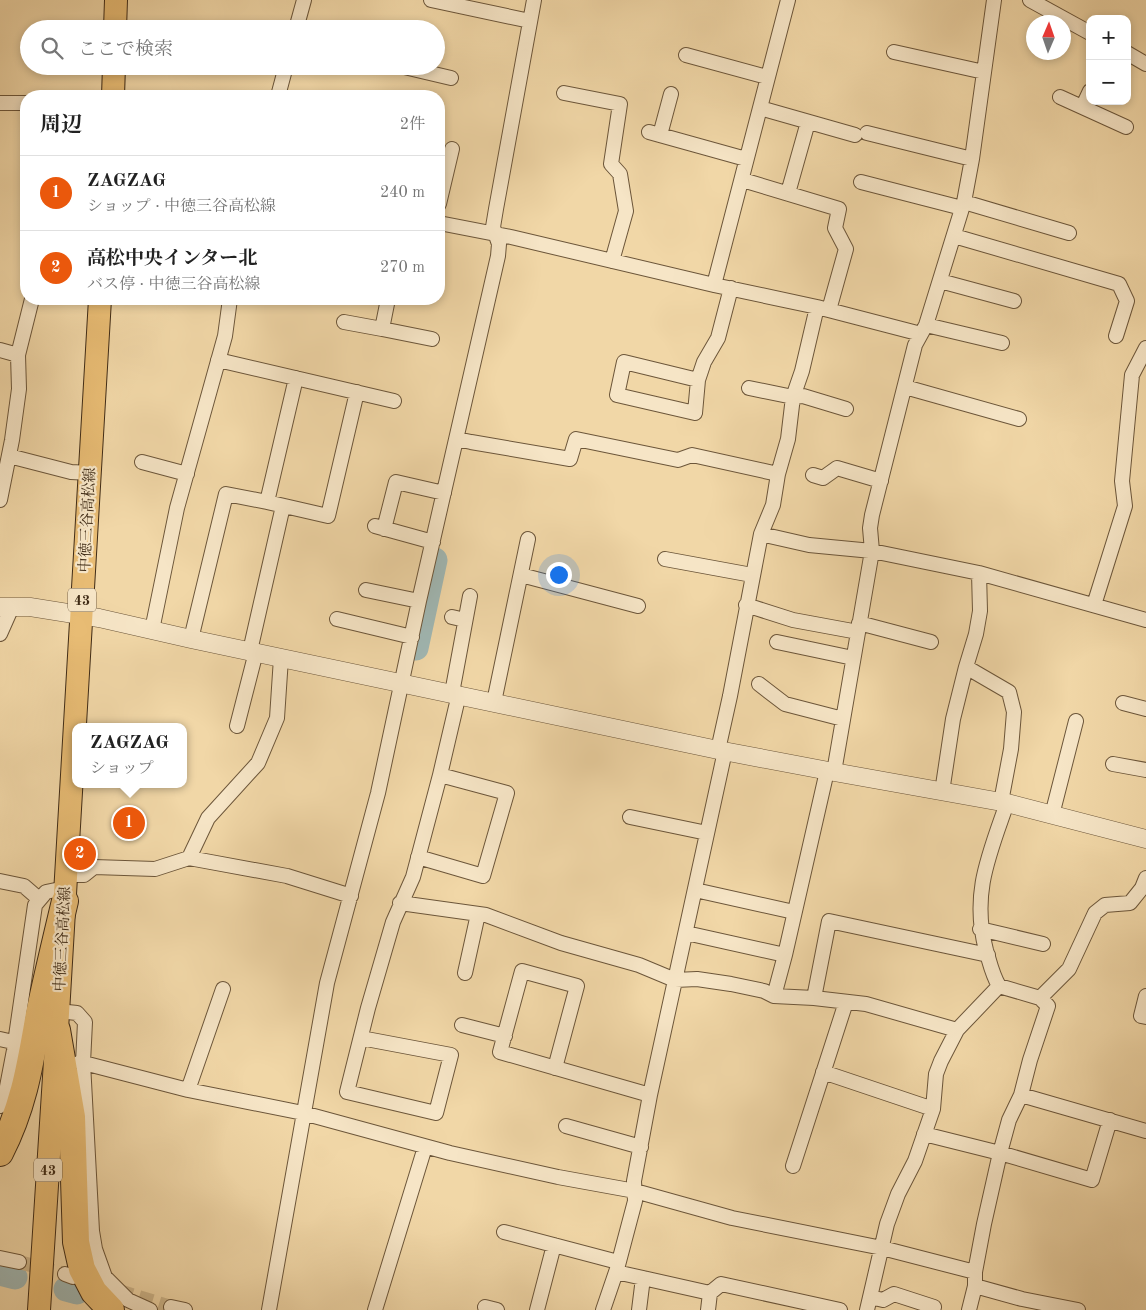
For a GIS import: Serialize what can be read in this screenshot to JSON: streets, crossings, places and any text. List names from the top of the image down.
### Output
{
  "streets": {
    "main road": ["中徳三谷高松線", "43"]
  },
  "north": "top",
  "page": {
    "map_buttons": ["+", "−"],
    "search": "ここで検索",
    "heading": ["周辺", "2件"],
    "list": [
      {
        "mark": "1",
        "name": "ZAGZAG",
        "note": "ショップ · 中徳三谷高松線",
        "value": "240 m"
      },
      {
        "mark": "2",
        "name": "高松中央インター北",
        "note": "バス停 · 中徳三谷高松線",
        "value": "270 m"
      }
    ],
    "popup": ["ZAGZAG", "ショップ"],
    "pins": ["1", "2"]
  }
}
